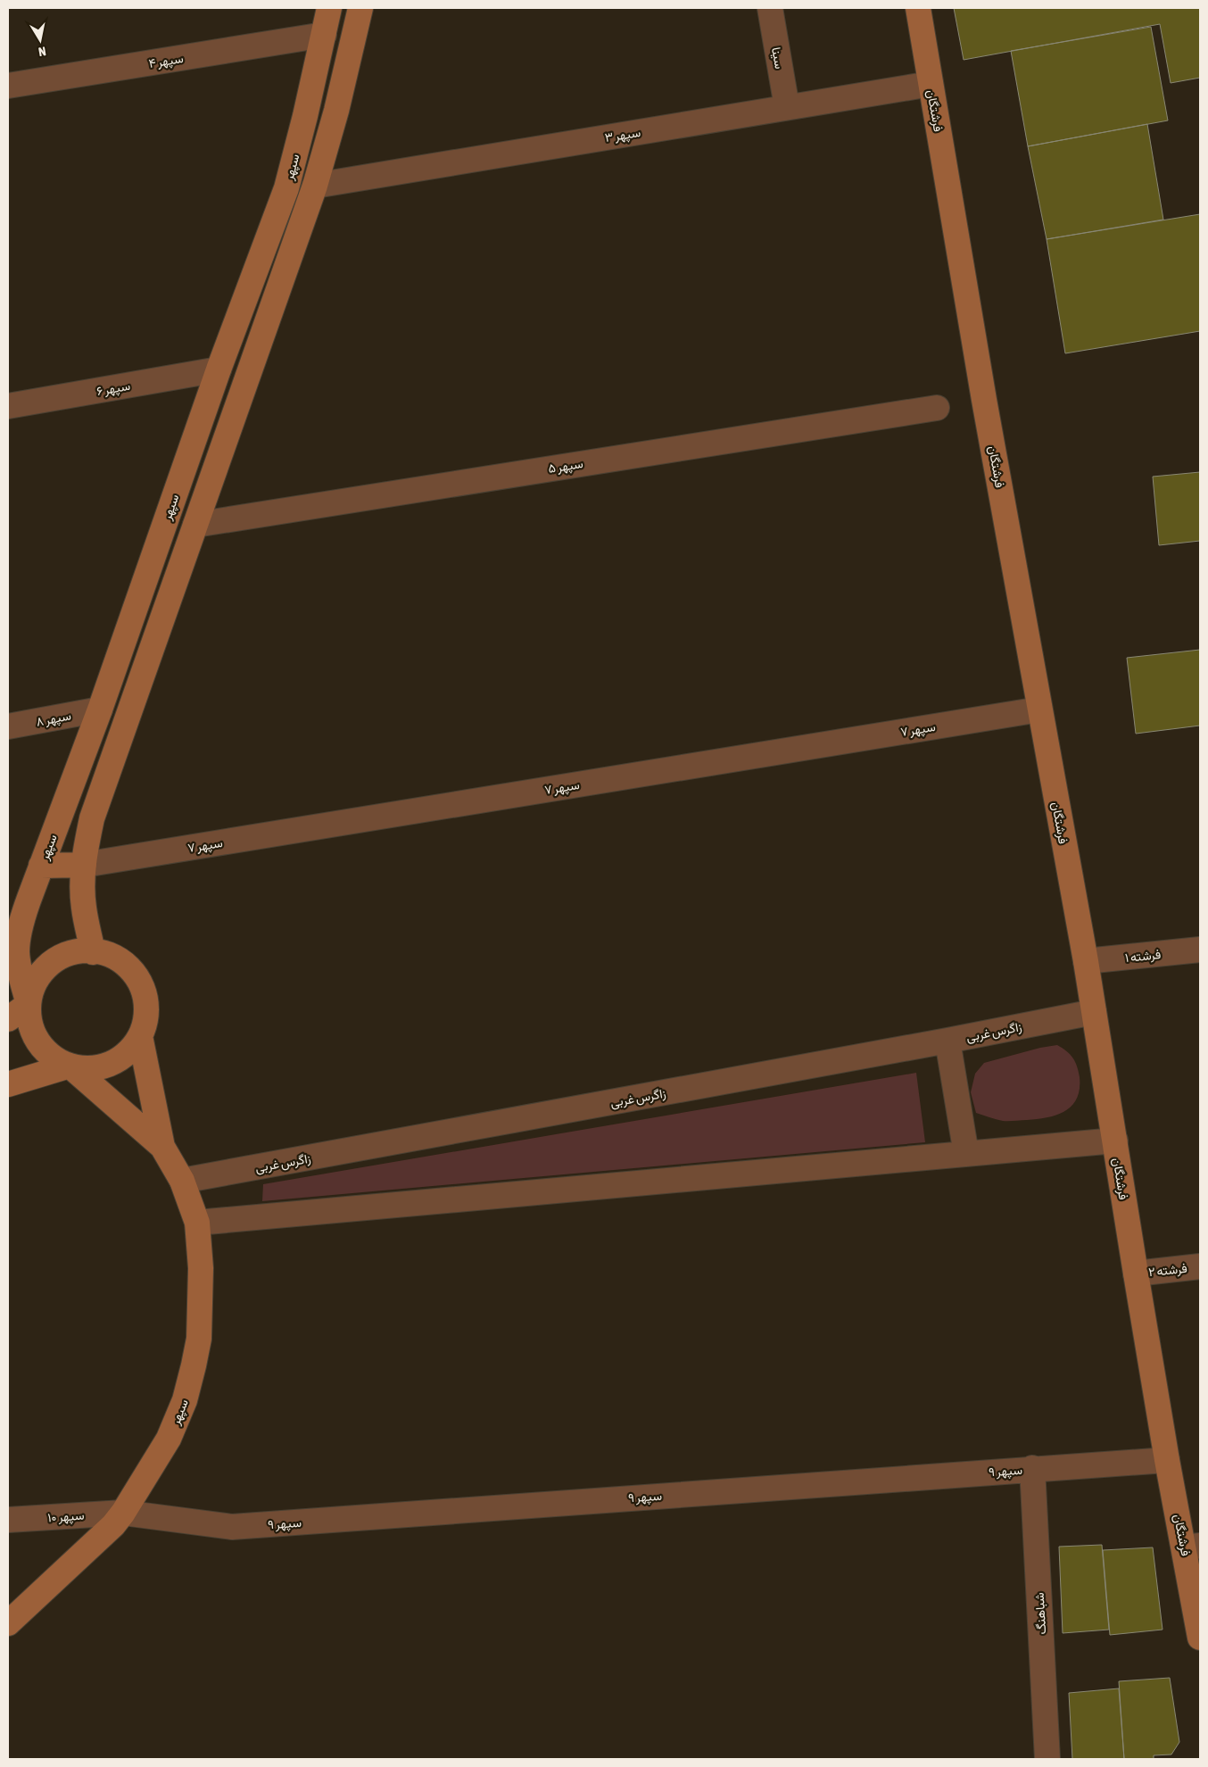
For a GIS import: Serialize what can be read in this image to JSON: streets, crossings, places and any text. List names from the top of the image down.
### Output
{
  "streets": {
    "street": [
      "سینا",
      "سپهر ۴",
      "فرشتگان",
      "سپهر ۳",
      "سپهر",
      "سپهر ۶",
      "سپهر ۵",
      "سپهر ۸",
      "سپهر ۷",
      "فرشته ۱",
      "زاگرس غربی",
      "فرشته ۲",
      "سپهر ۹",
      "سپهر ۱۰",
      "شباهنگ"
    ]
  },
  "crossings": [
    ["سینا", "سپهر ۳"],
    ["سپهر ۴", "سپهر"],
    ["فرشتگان", "سپهر ۳"],
    ["فرشتگان", "سپهر ۷"],
    ["فرشتگان", "فرشته ۱"],
    ["فرشتگان", "زاگرس غربی"],
    ["فرشتگان", "فرشته ۲"],
    ["فرشتگان", "سپهر ۹"],
    ["سپهر", "سپهر ۶"],
    ["سپهر", "سپهر ۸"],
    ["سپهر", "زاگرس غربی"],
    ["سپهر", "سپهر ۹"],
    ["سپهر", "سپهر ۱۰"],
    ["سپهر ۹", "سپهر ۱۰"],
    ["سپهر ۹", "شباهنگ"]
  ],
  "north": "bottom"
}
